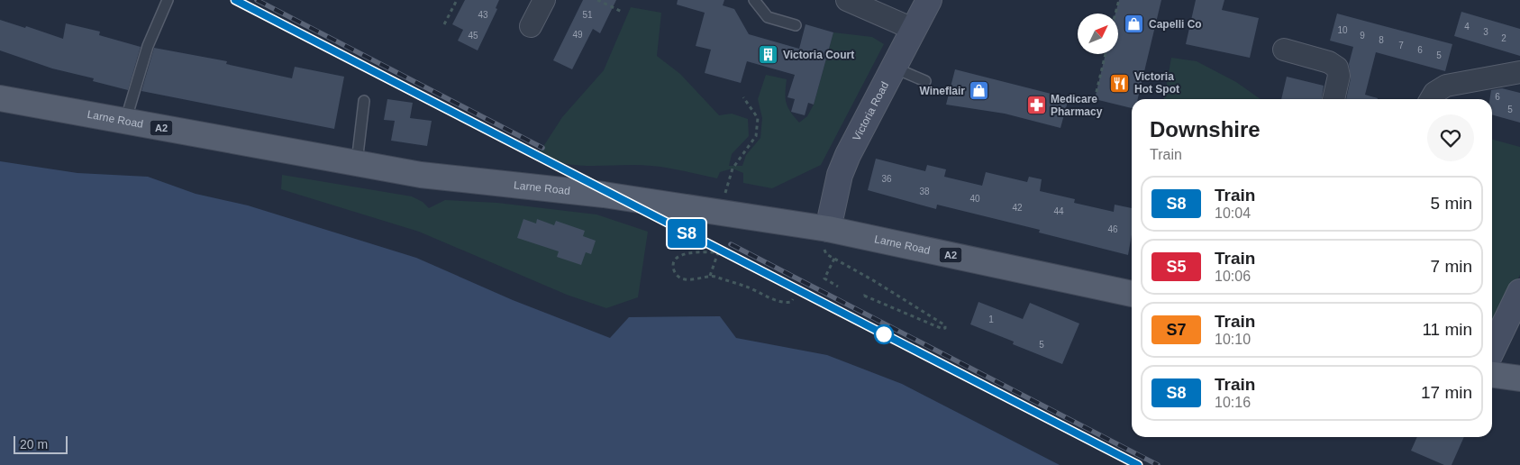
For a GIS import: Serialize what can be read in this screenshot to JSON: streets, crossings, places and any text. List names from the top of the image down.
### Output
{
  "streets": {
    "main road": ["Larne Road", "A2"],
    "street": ["Victoria Road"]
  },
  "crossings": [
    ["Victoria Road", "Larne Road"]
  ],
  "places": {
    "shop": ["Capelli Co", "Wineflair"],
    "building": ["Victoria Court"],
    "restaurant": ["Victoria Hot Spot"],
    "pharmacy": ["Medicare Pharmacy"]
  },
  "house_numbers": [
    "43",
    "51",
    "4",
    "10",
    "3",
    "49",
    "45",
    "9",
    "2",
    "8",
    "7",
    "6",
    "5",
    "6",
    "5",
    "36",
    "38",
    "40",
    "42",
    "44",
    "46",
    "1",
    "5"
  ],
  "scale_bar": "20 m",
  "north": "top right",
  "page": {
    "on_map": "S8",
    "heading": ["Downshire", "Train"],
    "list": [
      {
        "mark": "S8",
        "name": "Train",
        "note": "10:04",
        "value": "5 min"
      },
      {
        "mark": "S5",
        "name": "Train",
        "note": "10:06",
        "value": "7 min"
      },
      {
        "mark": "S7",
        "name": "Train",
        "note": "10:10",
        "value": "11 min"
      },
      {
        "mark": "S8",
        "name": "Train",
        "note": "10:16",
        "value": "17 min"
      }
    ],
    "scale": "20 m"
  }
}
